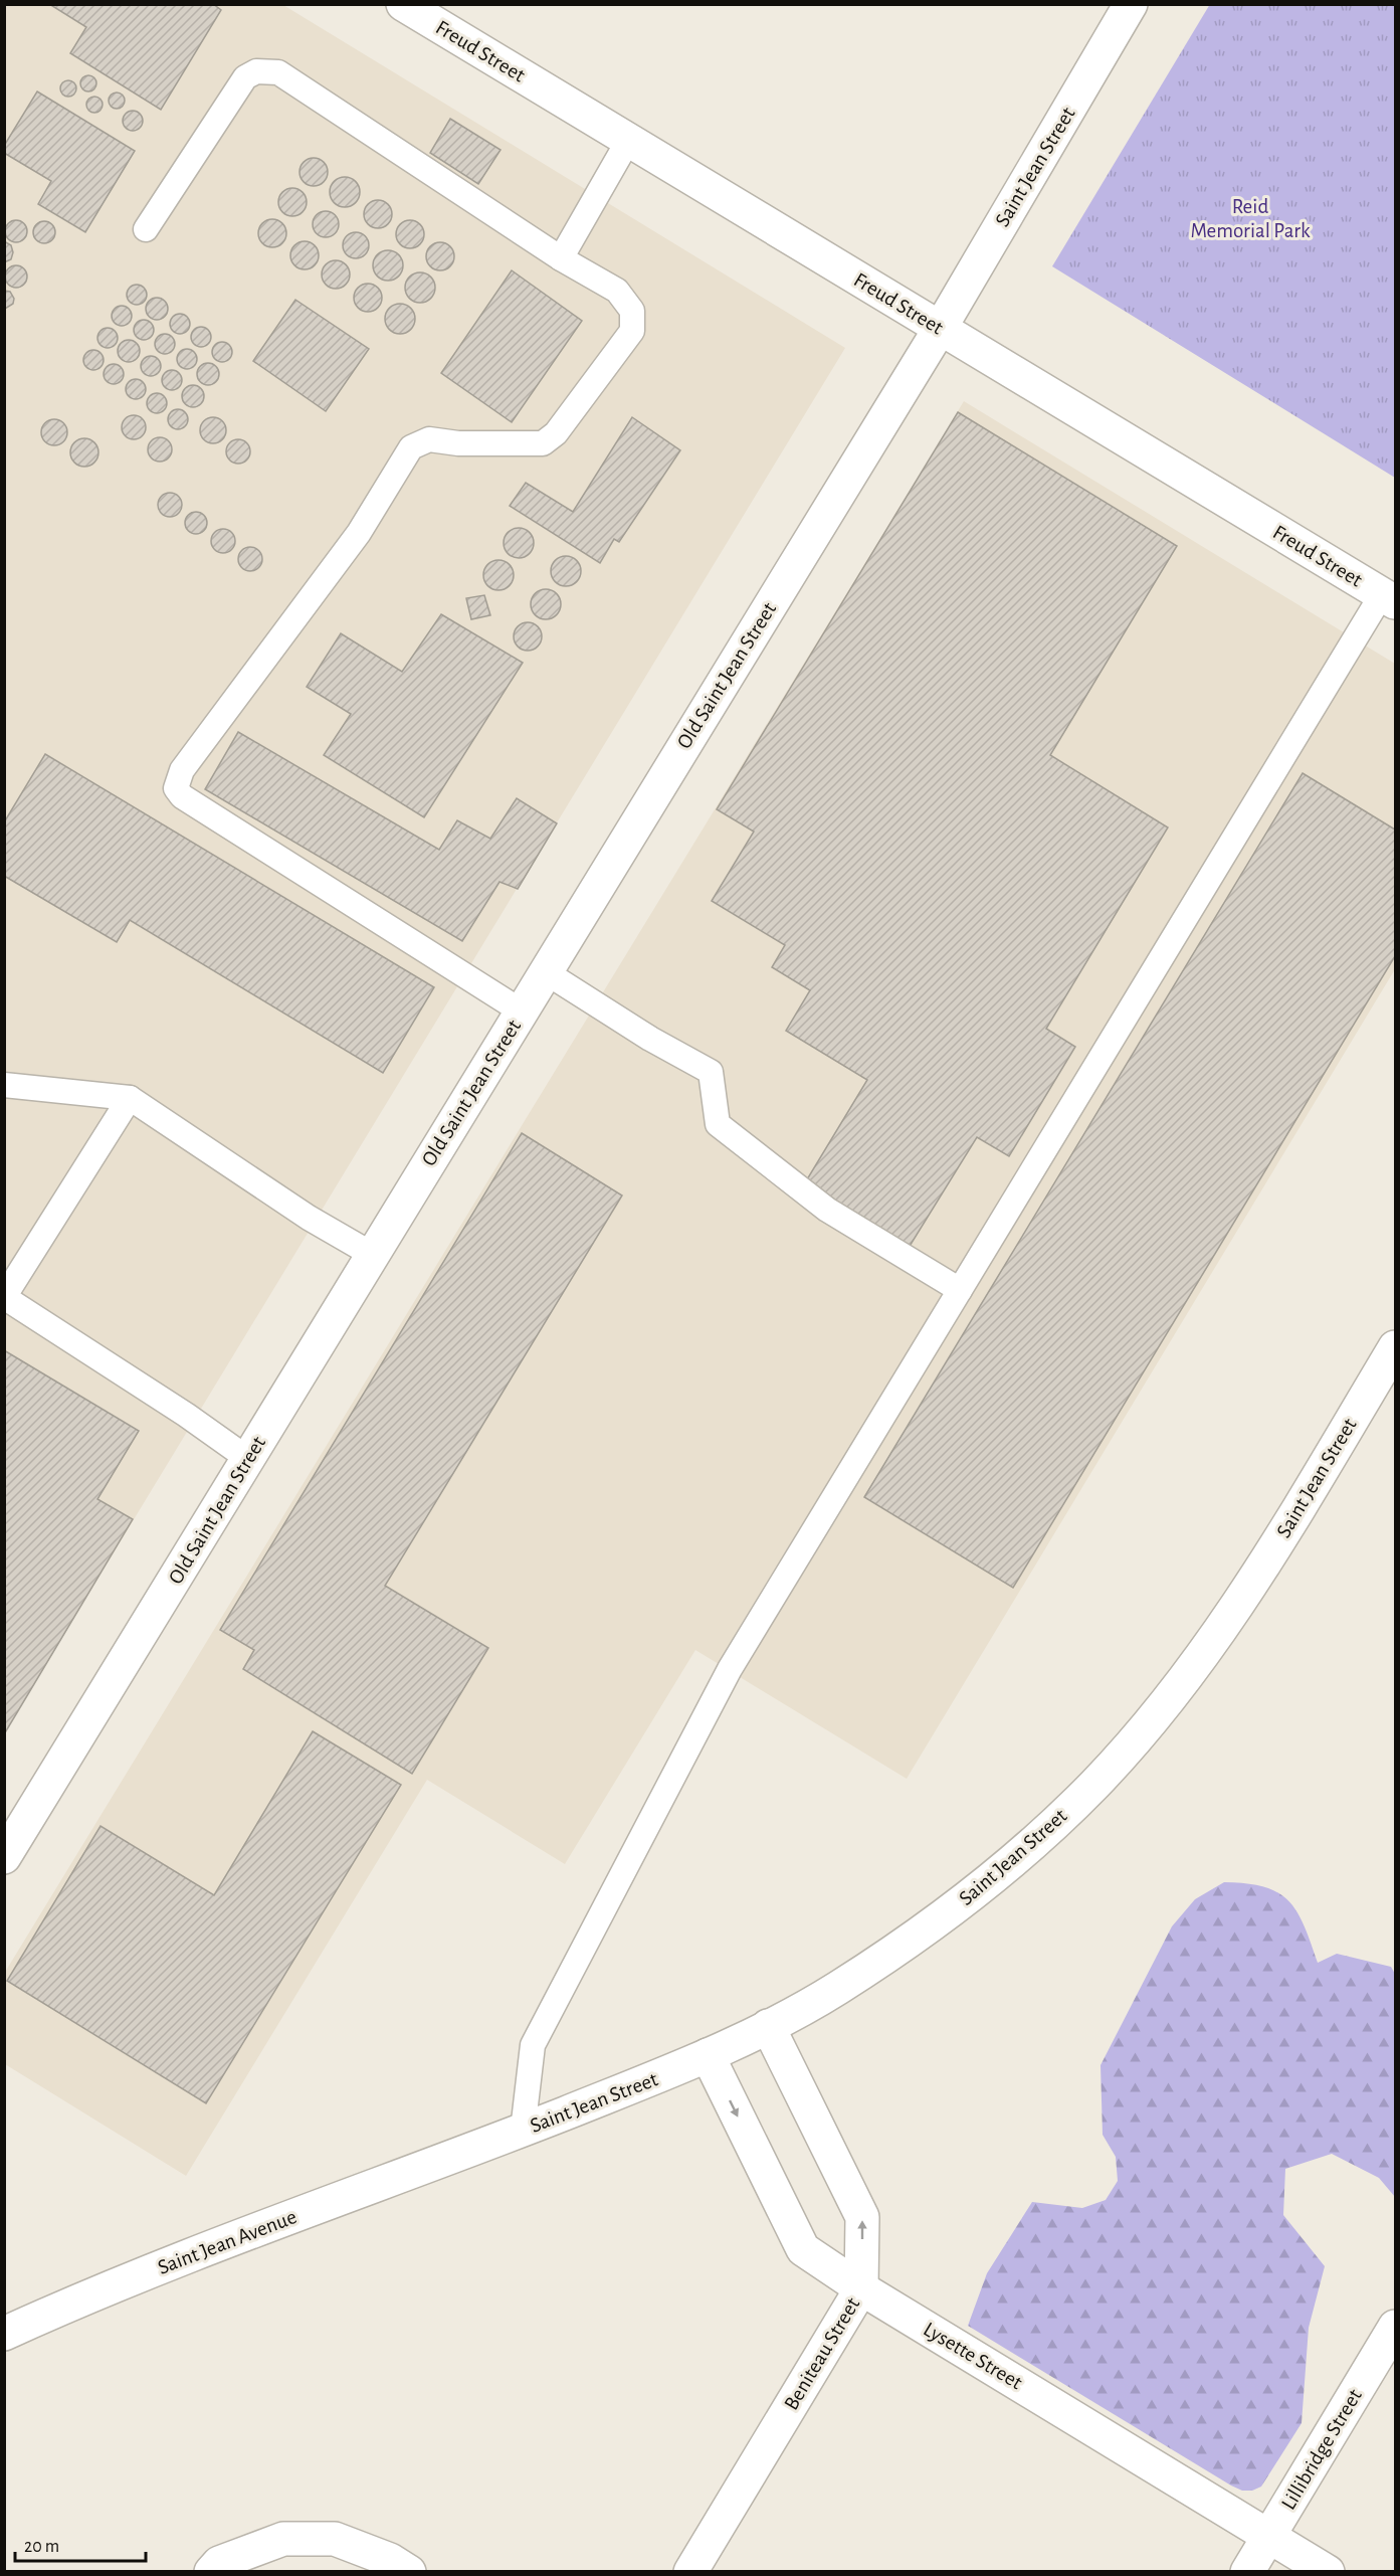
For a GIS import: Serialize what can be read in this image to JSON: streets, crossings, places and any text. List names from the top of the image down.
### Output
{
  "streets": {
    "street": [
      "Freud Street",
      "Saint Jean Street",
      "Old Saint Jean Street",
      "Saint Jean Avenue",
      "Beniteau Street",
      "Lysette Street",
      "Lillibridge Street"
    ]
  },
  "crossings": [
    ["Freud Street", "Saint Jean Street"],
    ["Freud Street", "Old Saint Jean Street"],
    ["Saint Jean Street", "Old Saint Jean Street"],
    ["Saint Jean Street", "Saint Jean Avenue"],
    ["Saint Jean Street", "Beniteau Street"],
    ["Beniteau Street", "Lysette Street"],
    ["Lysette Street", "Lillibridge Street"]
  ],
  "parks": ["Reid Memorial Park"],
  "scale_bar": "20 m"
}
